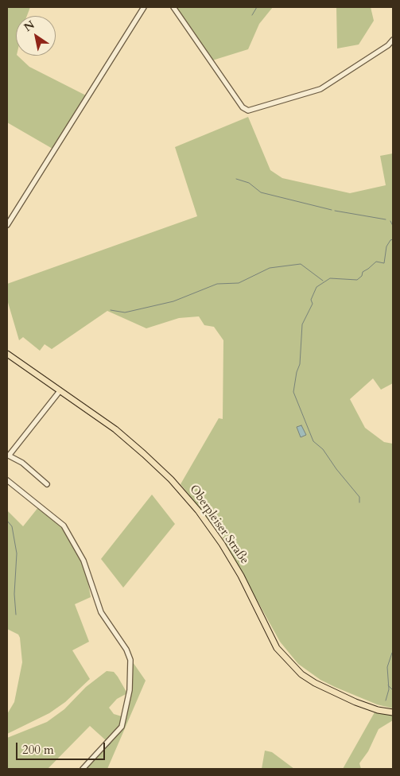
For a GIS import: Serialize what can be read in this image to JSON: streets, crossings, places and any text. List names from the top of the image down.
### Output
{
  "streets": {
    "main road": ["Oberpleiser Straße"]
  },
  "scale_bar": "200 m",
  "north": "top left"
}
